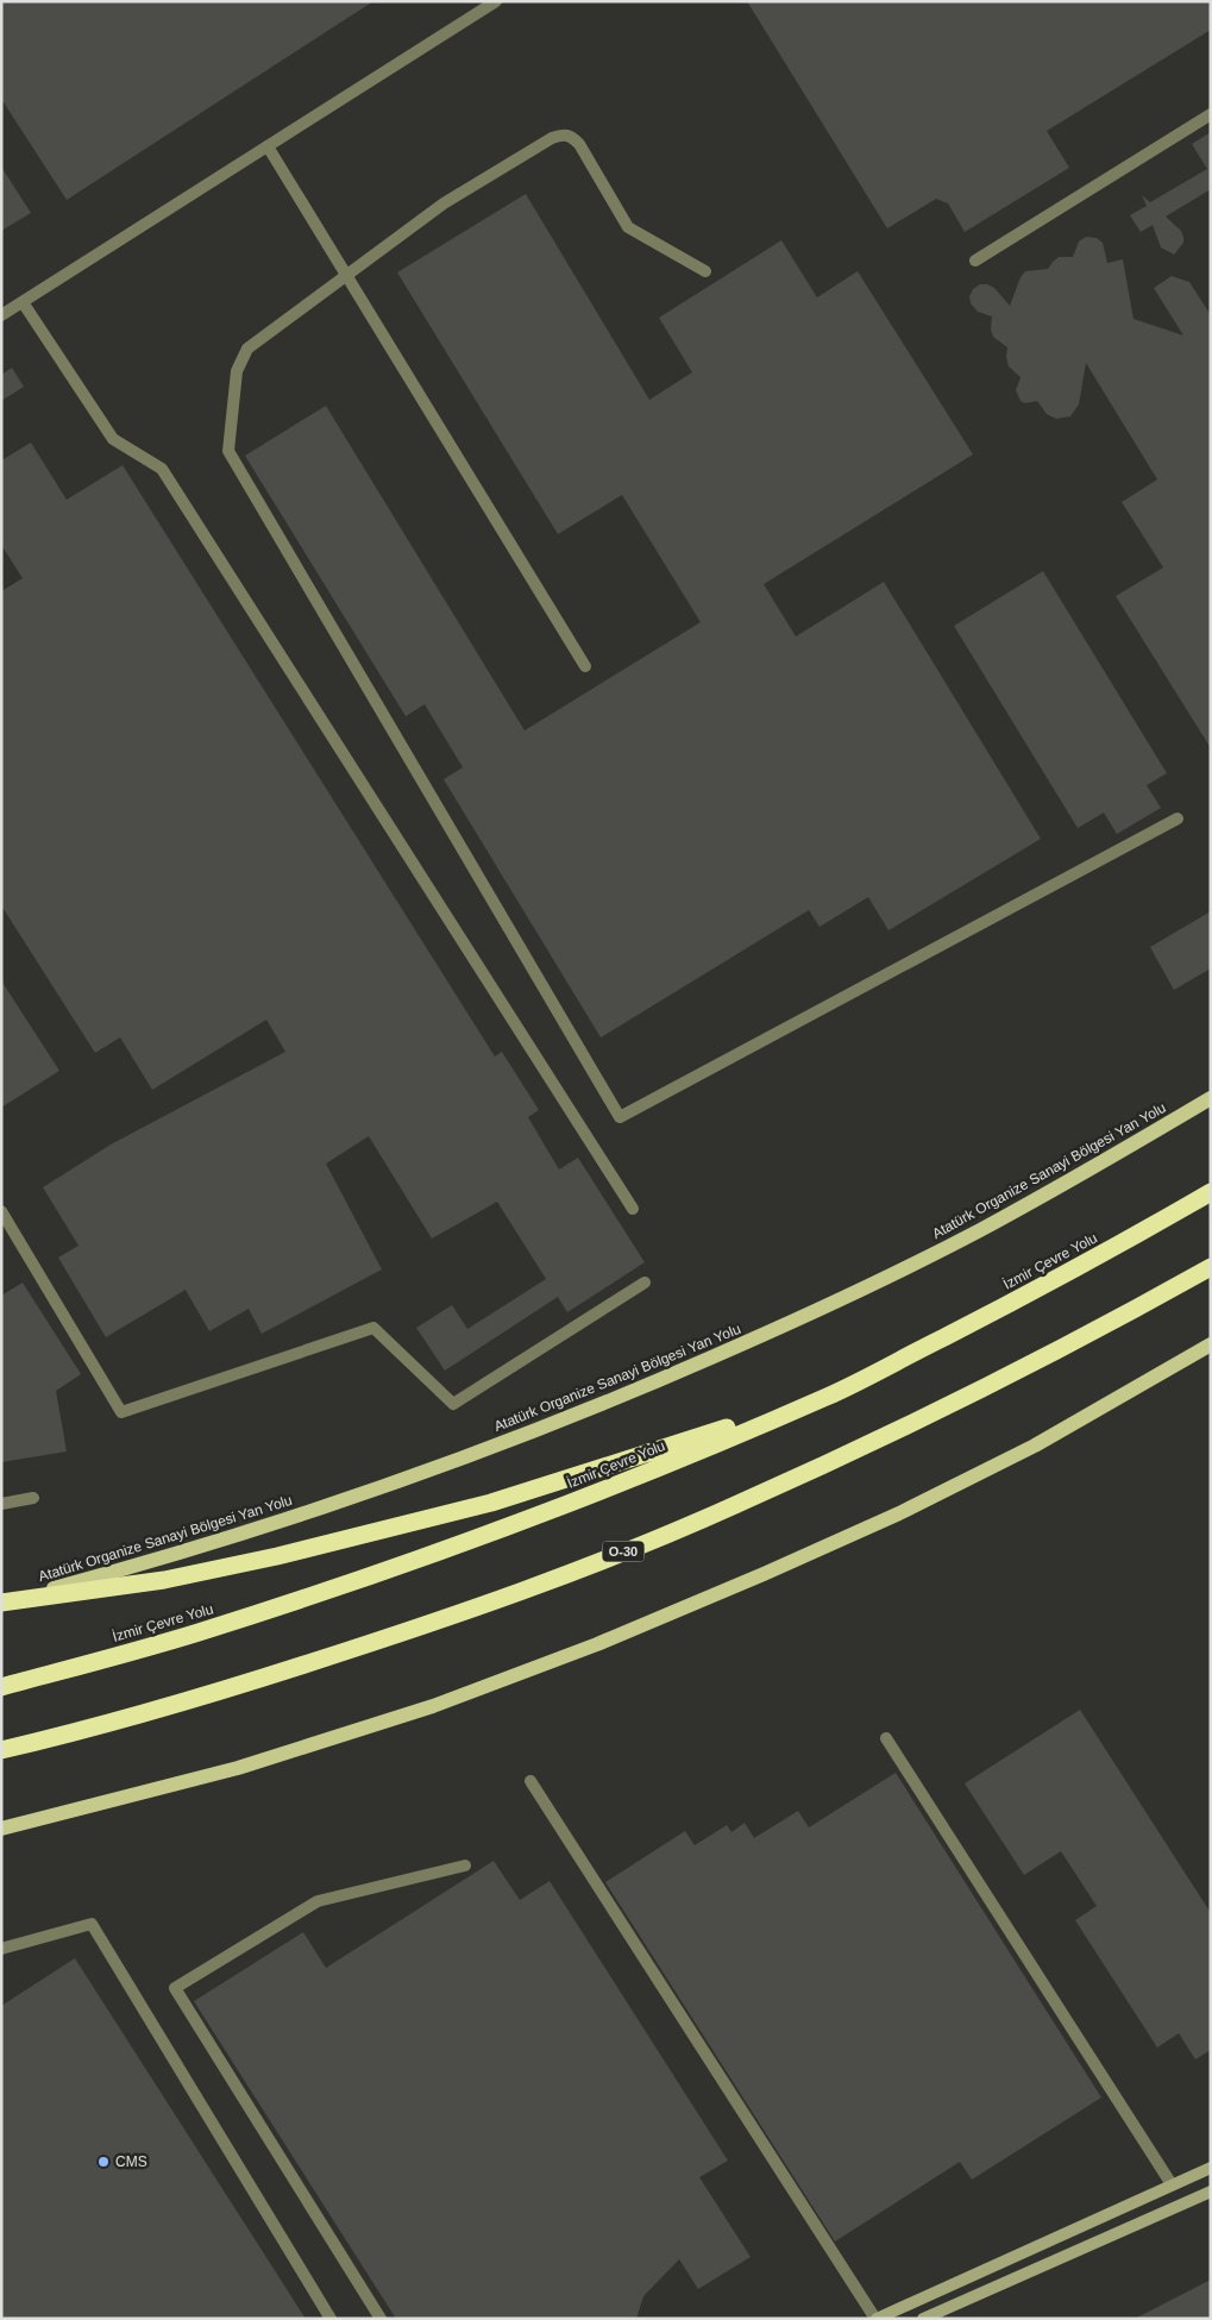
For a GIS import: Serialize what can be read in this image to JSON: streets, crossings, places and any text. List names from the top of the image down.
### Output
{
  "streets": {
    "highway": ["İzmir Çevre Yolu", "O-30"],
    "main road": ["Atatürk Organize Sanayi Bölgesi Yan Yolu"]
  },
  "places": ["CMS"]
}
